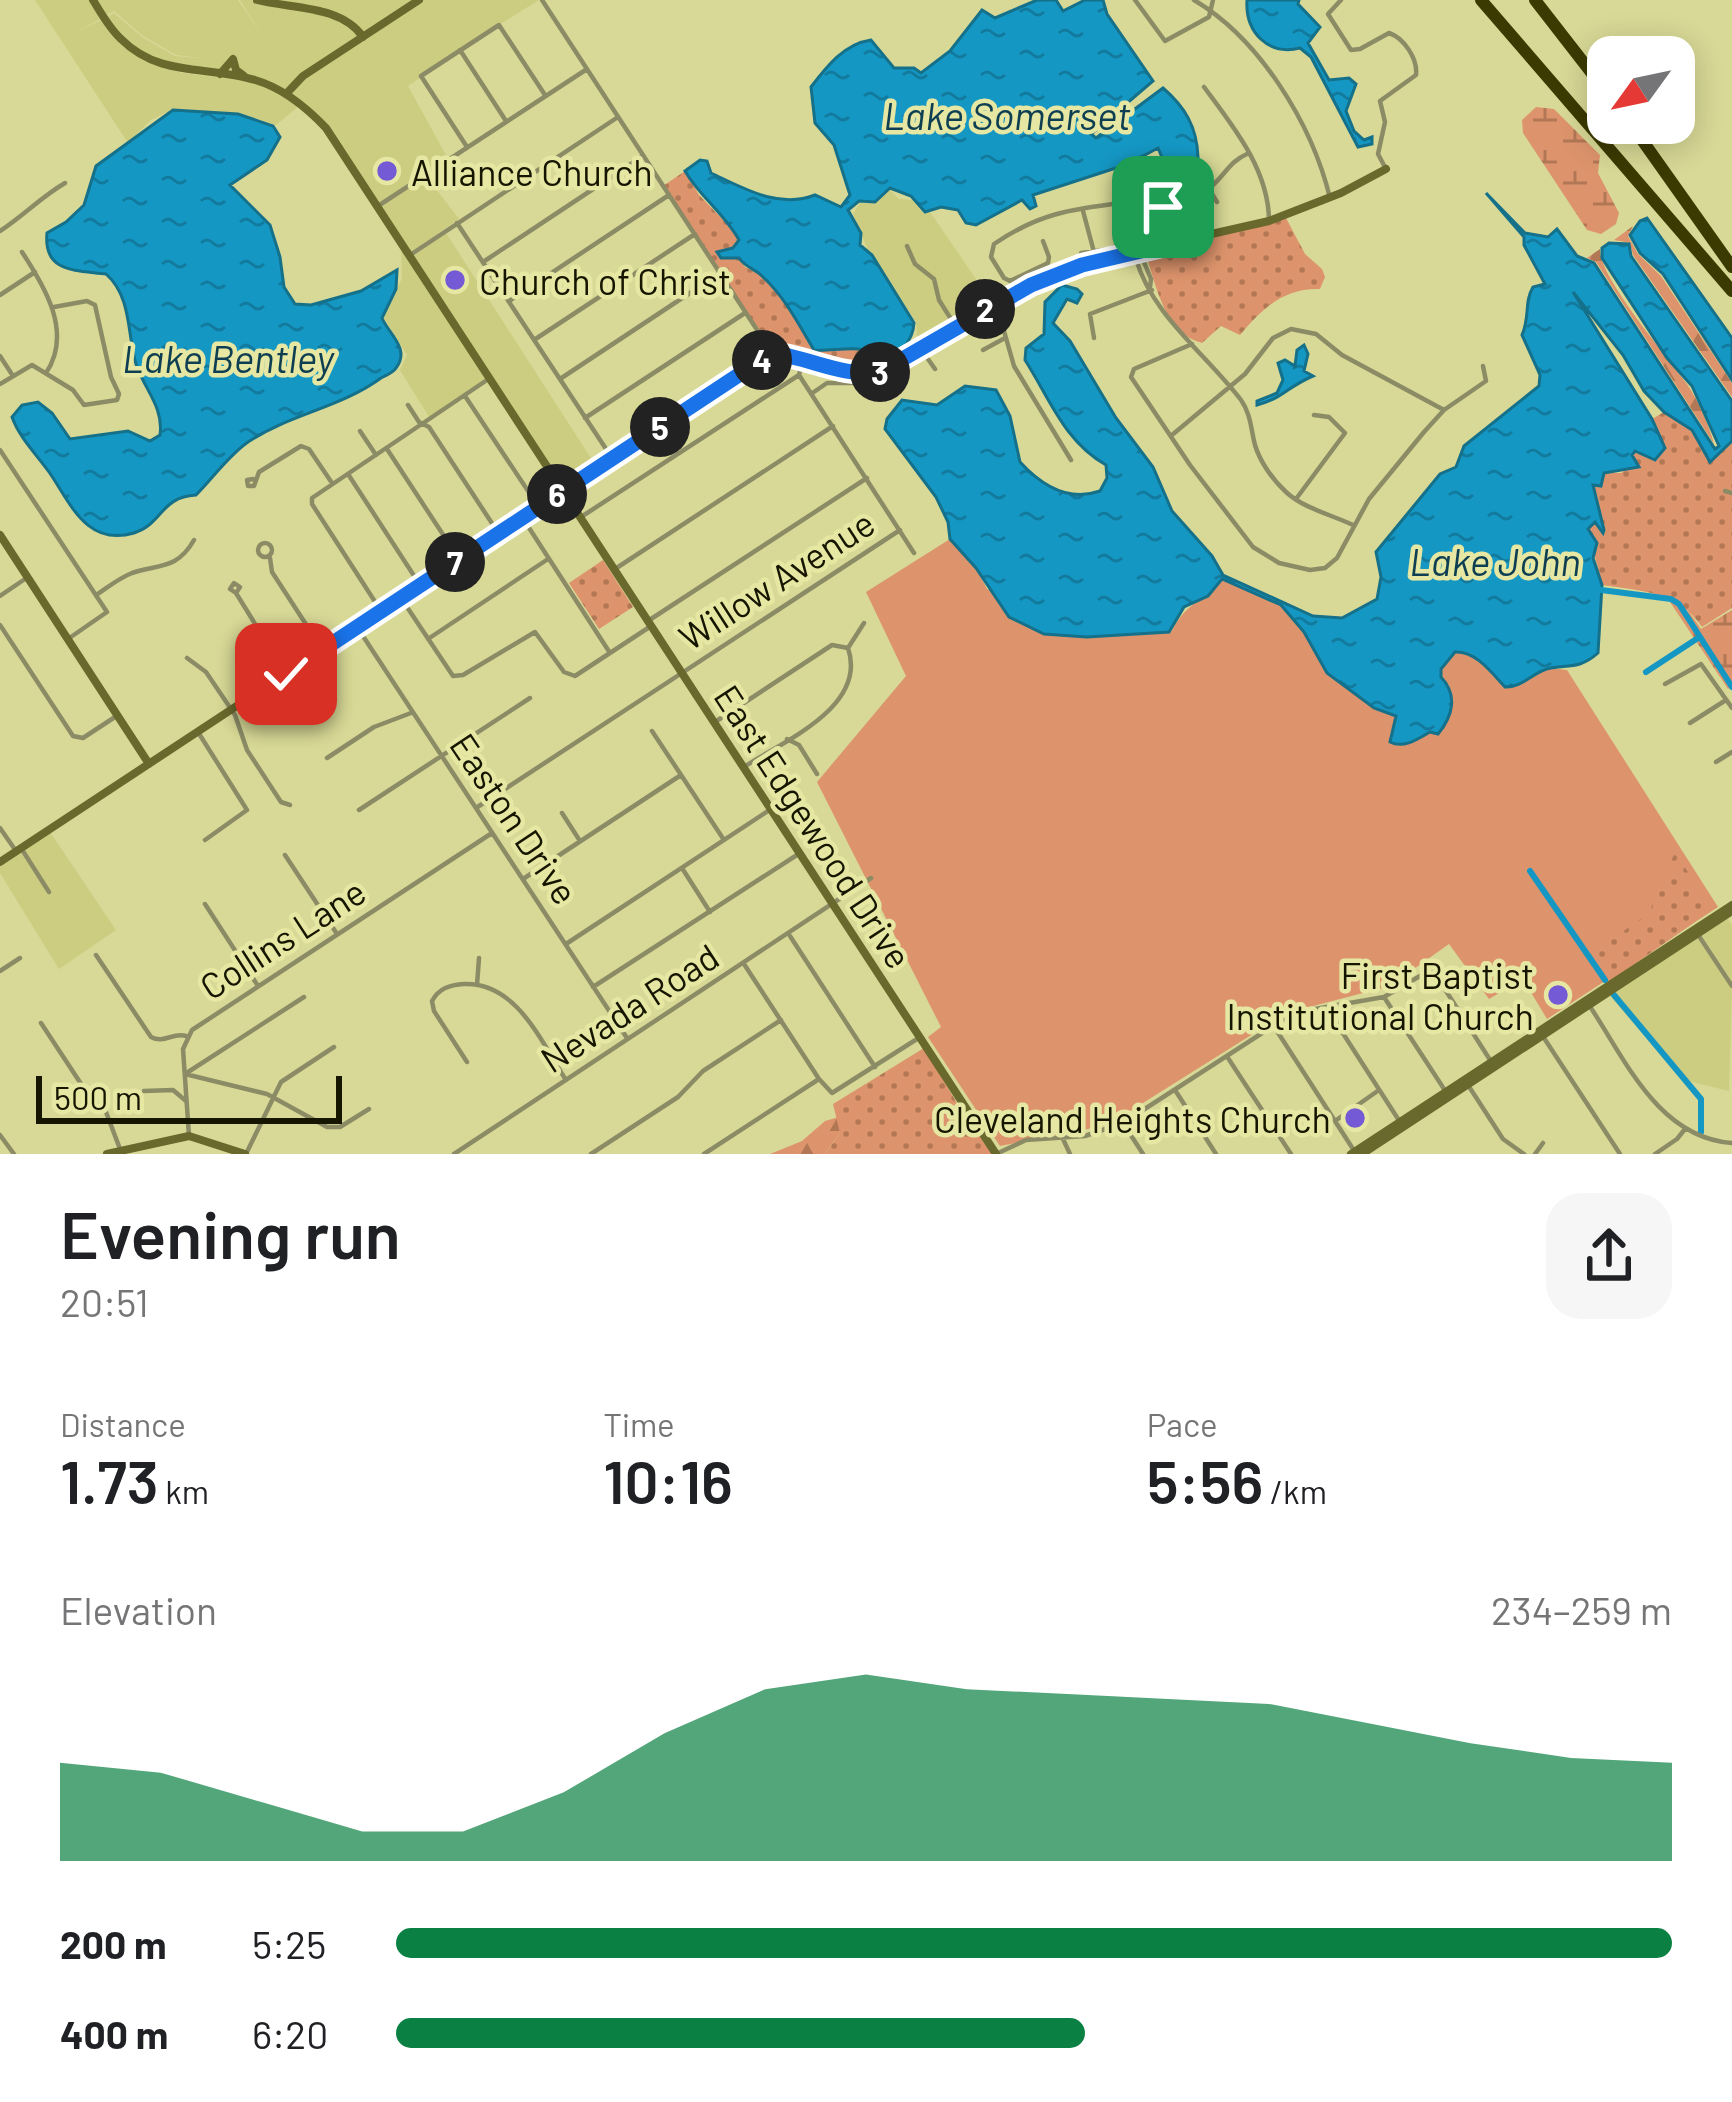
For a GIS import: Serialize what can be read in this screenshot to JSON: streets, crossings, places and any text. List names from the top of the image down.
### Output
{
  "streets": {
    "street": [
      "Willow Avenue",
      "Easton Drive",
      "East Edgewood Drive",
      "Collins Lane",
      "Nevada Road"
    ]
  },
  "crossings": [
    ["Willow Avenue", "Easton Drive"],
    ["Willow Avenue", "East Edgewood Drive"],
    ["Easton Drive", "Collins Lane"],
    ["Easton Drive", "Nevada Road"],
    ["East Edgewood Drive", "Nevada Road"]
  ],
  "water": ["Lake Somerset", "Lake Bentley", "Lake John"],
  "places": [
    "Alliance Church",
    "Church of Christ",
    "First Baptist Institutional Church",
    "Cleveland Heights Church"
  ],
  "scale_bar": "500 m",
  "north": "bottom left",
  "page": {
    "pins": [
      "2",
      "4",
      "3",
      "5",
      "6",
      "7"
    ],
    "scale": "500 m",
    "heading": ["Evening run", "20:51"],
    "stats": [
      ["Distance", "1.73 km"],
      ["Time", "10:16"],
      ["Pace", "5:56 /km"]
    ],
    "chart": ["Elevation", "234–259 m"],
    "list": [
      {
        "name": "200 m",
        "note": "5:25"
      },
      {
        "name": "400 m",
        "note": "6:20"
      }
    ]
  }
}
